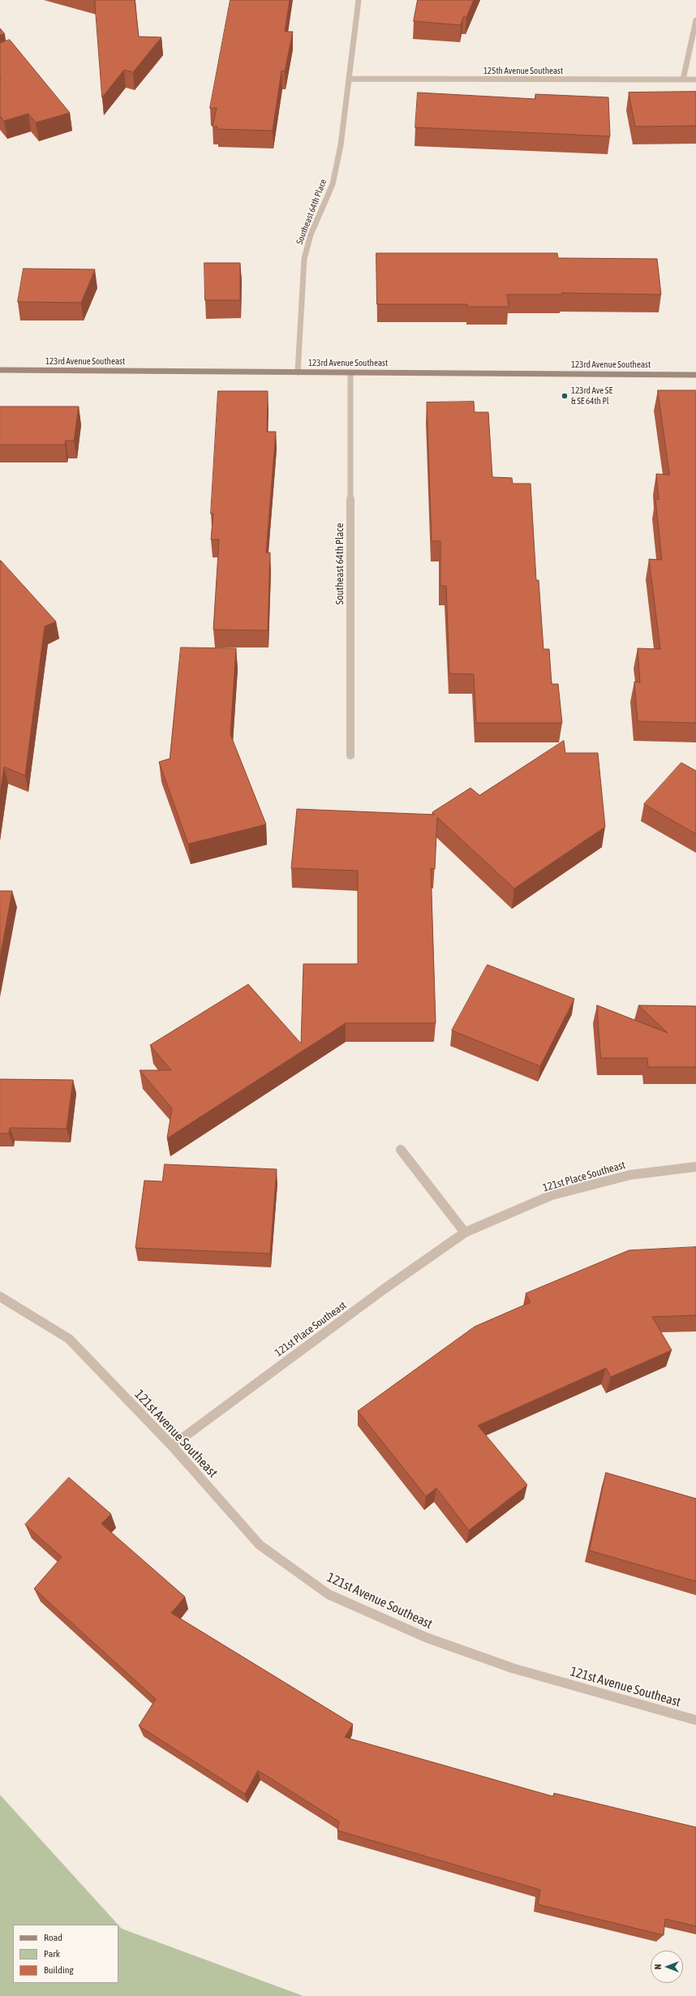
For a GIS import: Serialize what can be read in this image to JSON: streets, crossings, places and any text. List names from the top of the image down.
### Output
{
  "streets": {
    "street": [
      "125th Avenue Southeast",
      "Southeast 64th Place",
      "123rd Avenue Southeast",
      "121st Place Southeast",
      "121st Avenue Southeast"
    ]
  },
  "crossings": [
    ["125th Avenue Southeast", "Southeast 64th Place"],
    ["Southeast 64th Place", "123rd Avenue Southeast"],
    ["121st Place Southeast", "121st Avenue Southeast"]
  ],
  "places": ["123rd Ave SE & SE 64th Pl"],
  "legend": ["Road", "Park", "Building"],
  "north": "left"
}
